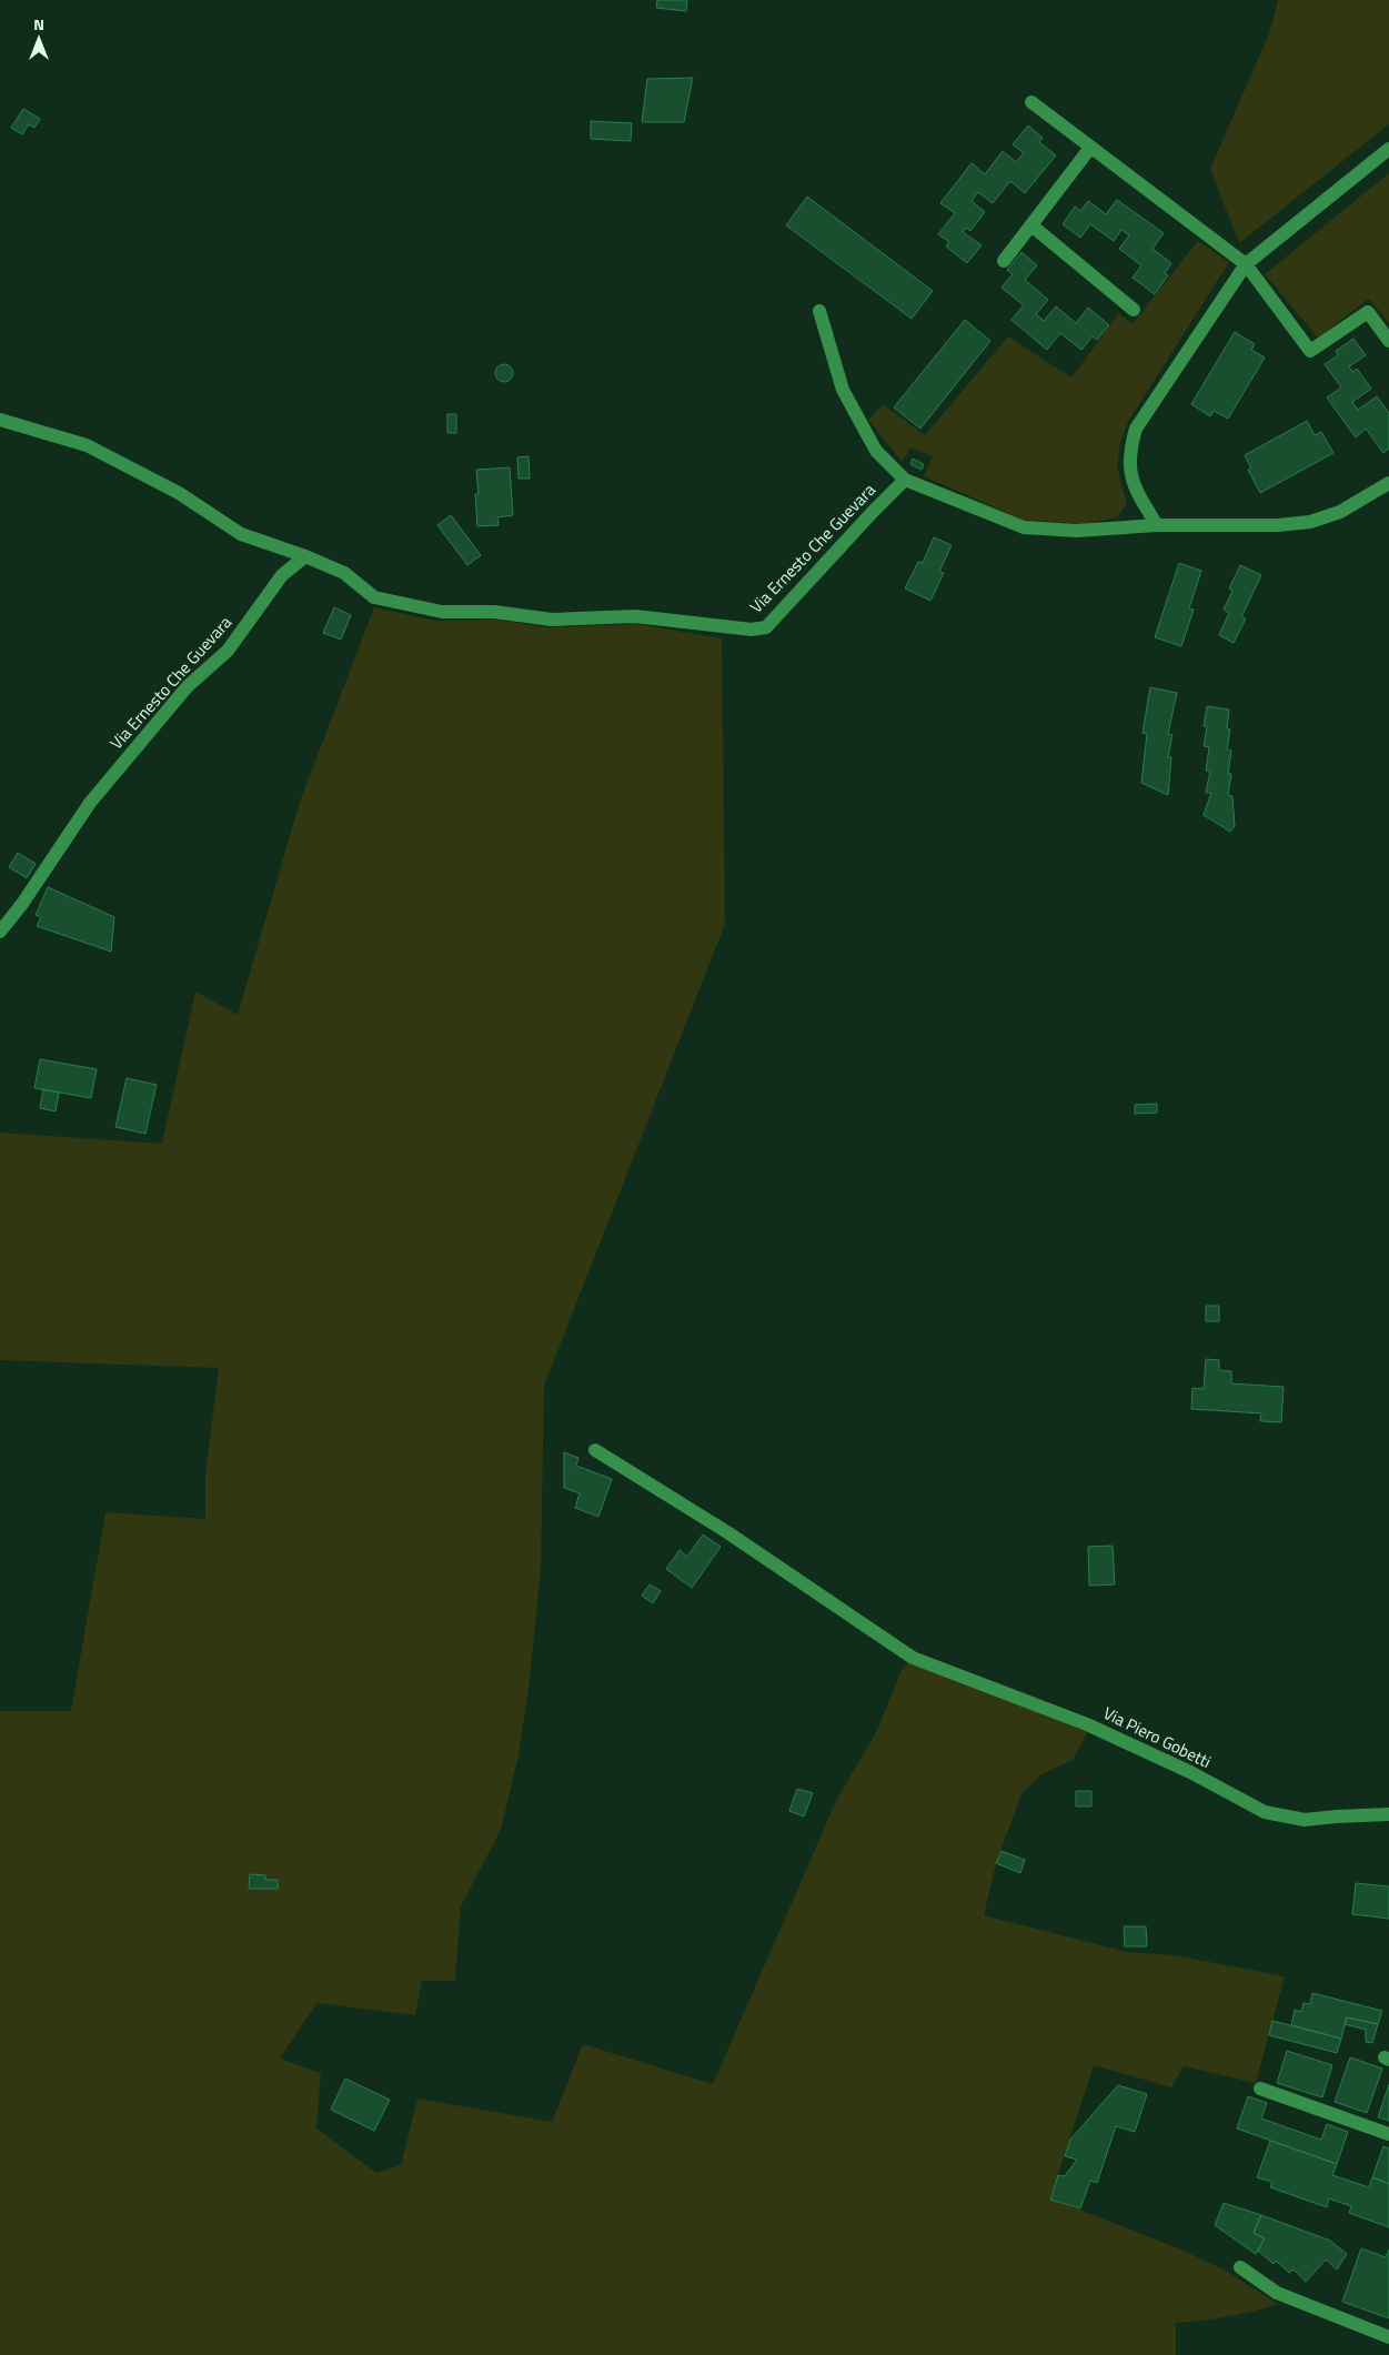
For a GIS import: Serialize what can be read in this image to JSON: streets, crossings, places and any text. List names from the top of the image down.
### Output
{
  "streets": {
    "street": ["Via Ernesto Che Guevara", "Via Piero Gobetti"]
  },
  "north": "top"
}
